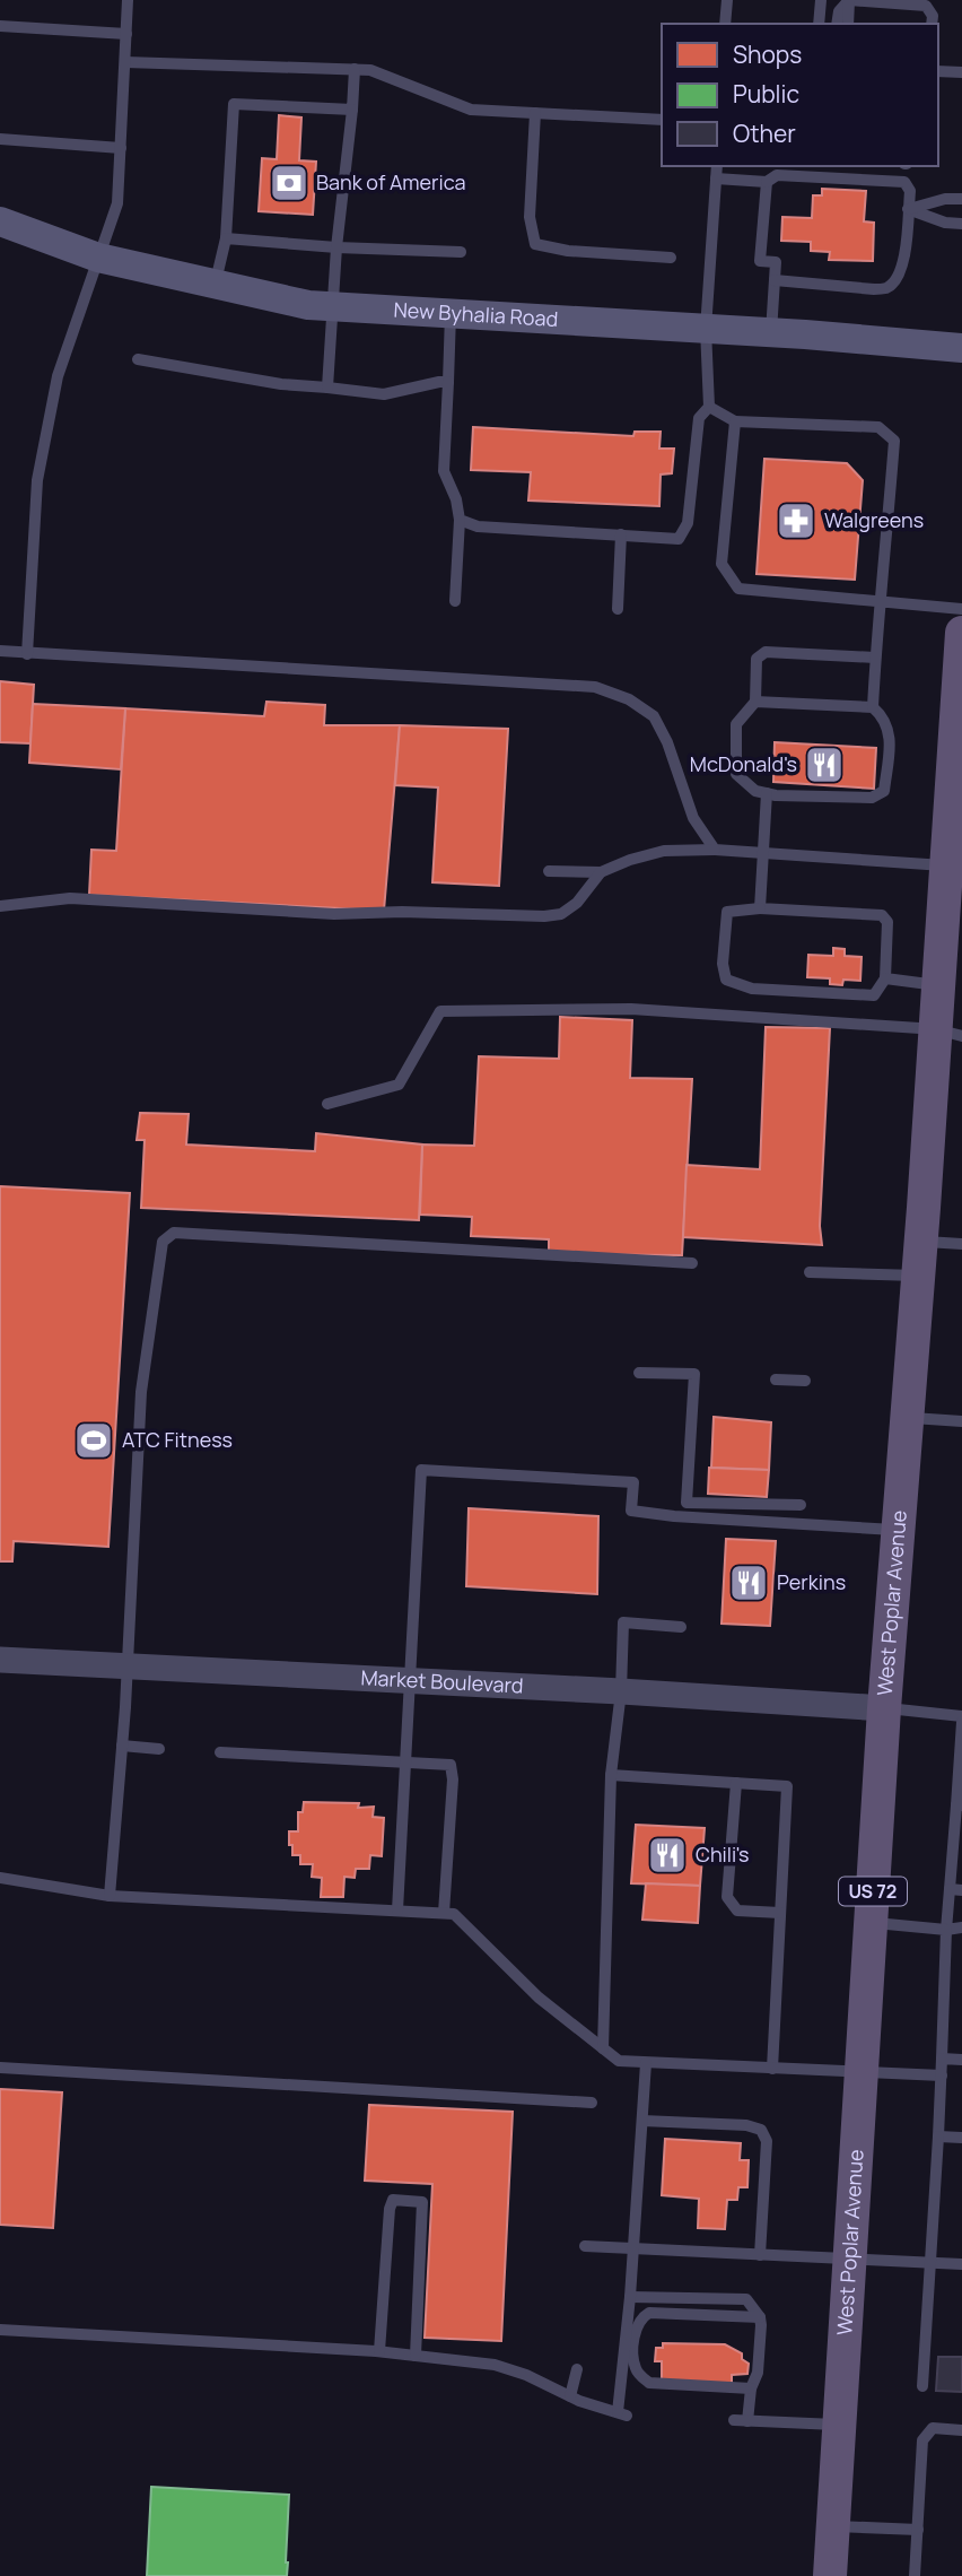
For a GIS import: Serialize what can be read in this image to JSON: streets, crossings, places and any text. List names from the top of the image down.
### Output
{
  "streets": {
    "main road": ["New Byhalia Road", "West Poplar Avenue", "US 72"],
    "street": ["Market Boulevard"]
  },
  "crossings": [
    ["West Poplar Avenue", "Market Boulevard"]
  ],
  "places": {
    "bank": ["Bank of America"],
    "pharmacy": ["Walgreens"],
    "restaurant": ["McDonald's", "Perkins", "Chili's"],
    "sports": ["ATC Fitness"]
  },
  "legend": ["Shops", "Public", "Other"]
}
